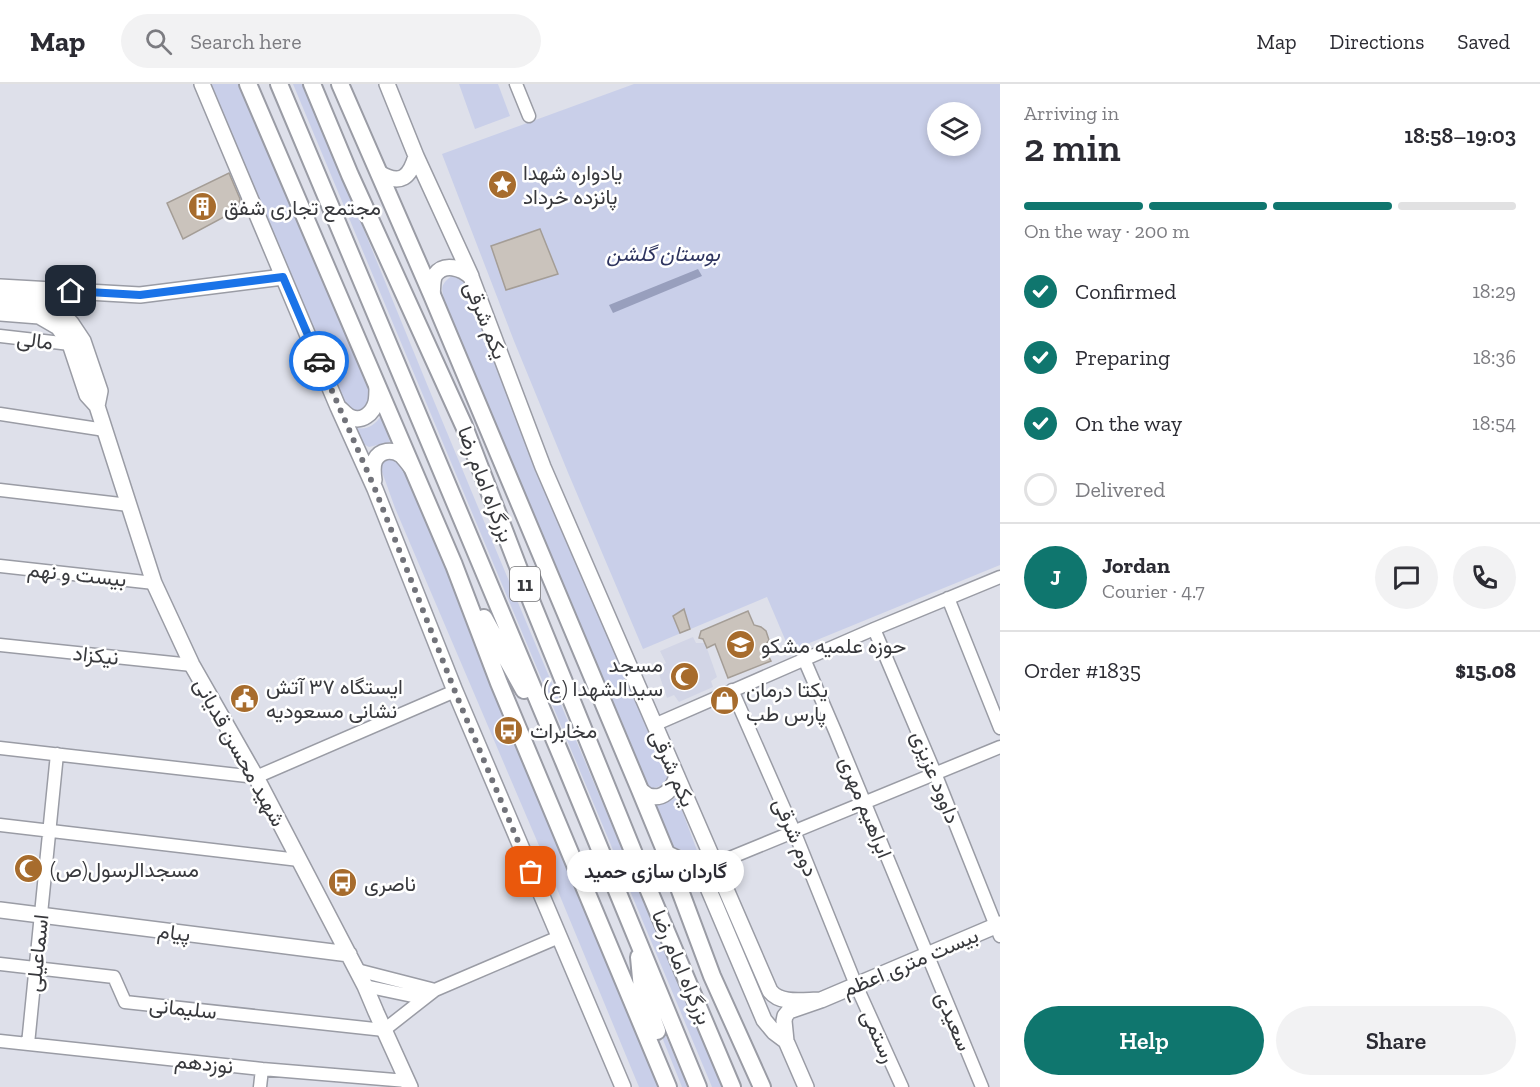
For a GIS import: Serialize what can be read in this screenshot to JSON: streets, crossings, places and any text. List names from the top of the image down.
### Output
{
  "streets": {
    "highway": ["بزرگراه امام رضا", "11"],
    "main road": [
      "یکم شرقی",
      "شهید محسن قدیانی",
      "پیام",
      "بیست متری اعظم"
    ],
    "street": [
      "مالی",
      "بیست و نهم",
      "نیکزاد",
      "داوود عزیزی",
      "ابراهیم مهری",
      "دوم شرقی",
      "اسماعیلی",
      "سلیمانی",
      "سعیدی",
      "رستمی",
      "نوزدهم"
    ]
  },
  "crossings": [
    ["یکم شرقی", "بیست متری اعظم"],
    ["مالی", "شهید محسن قدیانی"],
    ["بیست و نهم", "شهید محسن قدیانی"],
    ["نیکزاد", "شهید محسن قدیانی"],
    ["شهید محسن قدیانی", "پیام"],
    ["شهید محسن قدیانی", "سلیمانی"],
    ["شهید محسن قدیانی", "نوزدهم"],
    ["داوود عزیزی", "بیست متری اعظم"],
    ["ابراهیم مهری", "بیست متری اعظم"],
    ["ابراهیم مهری", "سعیدی"],
    ["دوم شرقی", "بیست متری اعظم"],
    ["دوم شرقی", "رستمی"],
    ["پیام", "اسماعیلی"],
    ["اسماعیلی", "سلیمانی"],
    ["اسماعیلی", "نوزدهم"],
    ["بیست متری اعظم", "سعیدی"],
    ["بیست متری اعظم", "رستمی"]
  ],
  "parks": ["بوستان گلشن"],
  "places": {
    "place": ["یادواره شهدا پانزده خرداد"],
    "building": ["مجتمع تجاری شفق"],
    "school or university": ["حوزه علمیه مشکو"],
    "mosque": ["مسجد سیدالشهدا (ع)", "مسجدالرسول(ص)"],
    "public building": ["ایستگاه ۳۷ آتش نشانی مسعودیه"],
    "shop": ["یکتا درمان پارس طب"],
    "bus stop": ["مخابرات", "ناصری"],
    "other": ["گاردان سازی حمید"]
  },
  "page": {
    "header": "Map",
    "search": "Search here",
    "nav": ["Map", "Directions", "Saved"],
    "heading": ["2 min", "Arriving in", "18:58–19:03"],
    "panel": [
      "Jordan",
      "Courier · 4.7",
      "Order #1835",
      "$15.08"
    ],
    "bar": "On the way · 200 m",
    "list": [
      ["Confirmed", "18:29"],
      ["Preparing", "18:36"],
      ["On the way", "18:54"],
      "Delivered"
    ],
    "round": "J",
    "bubble": "گاردان سازی حمید",
    "buttons": ["Help", "Share"]
  }
}
